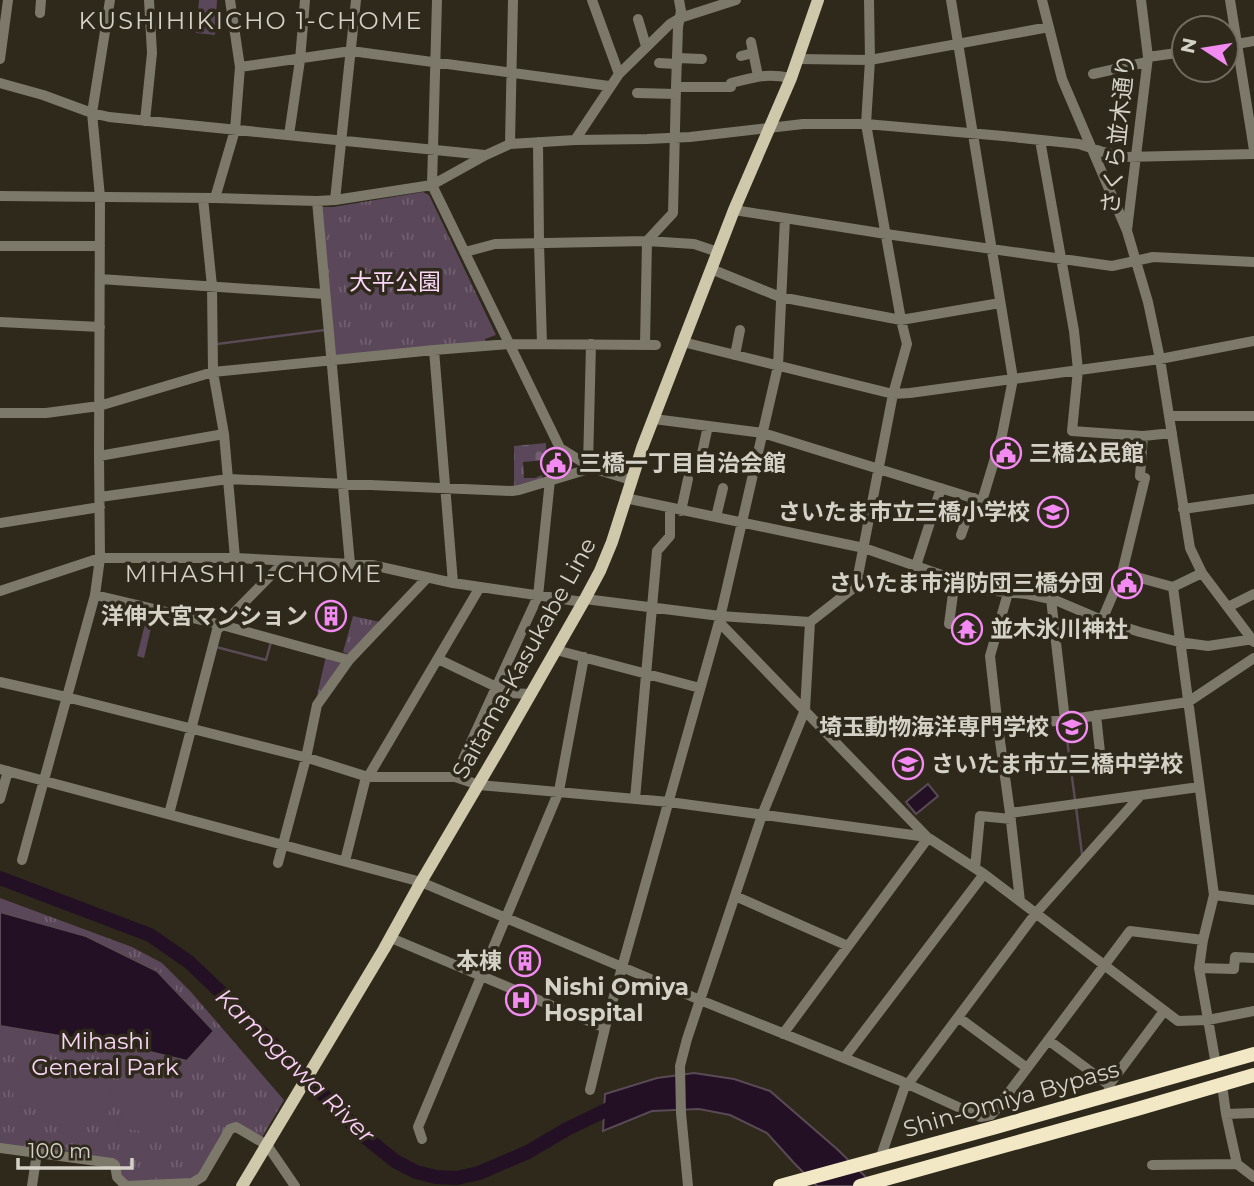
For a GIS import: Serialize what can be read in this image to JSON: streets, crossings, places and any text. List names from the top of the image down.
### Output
{
  "streets": {
    "highway": ["Shin-Omiya Bypass"],
    "main road": ["Saitama-Kasukabe Line"],
    "street": ["さくら並木通り"]
  },
  "districts": ["KUSHIHIKICHO 1-CHOME", "MIHASHI 1-CHOME"],
  "water": ["Kamogawa River"],
  "parks": ["大平公園", "Mihashi General Park"],
  "places": {
    "public building": ["三橋公民館", "三橋一丁目自治会館", "さいたま市消防団三橋分団"],
    "school or university": ["さいたま市立三橋小学校", "埼玉動物海洋専門学校", "さいたま市立三橋中学校"],
    "building": ["洋伸大宮マンション", "本棟"],
    "temple": ["並木氷川神社"],
    "hospital": ["Nishi Omiya Hospital"]
  },
  "scale_bar": "100 m",
  "north": "left"
}
